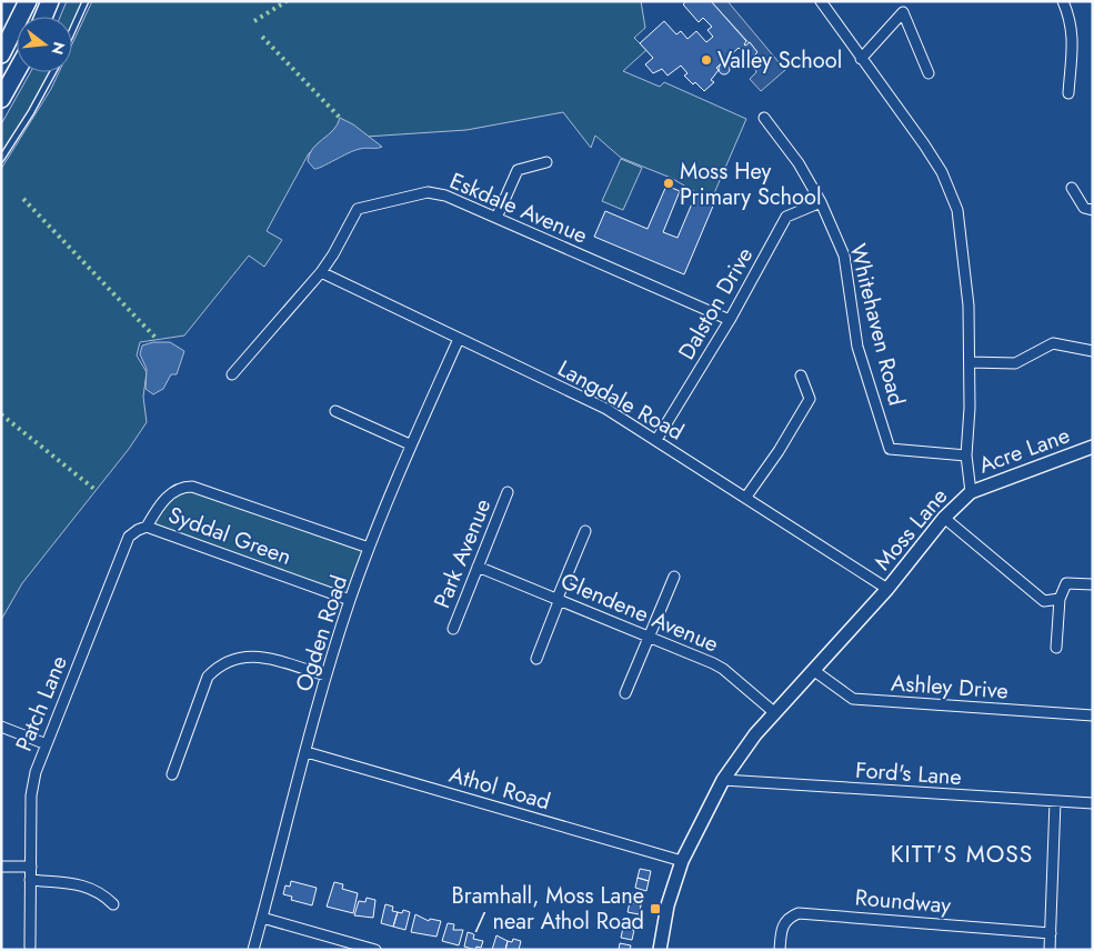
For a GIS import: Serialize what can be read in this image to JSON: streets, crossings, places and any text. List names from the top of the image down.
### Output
{
  "streets": {
    "main road": ["Acre Lane", "Moss Lane"],
    "street": [
      "Eskdale Avenue",
      "Dalston Drive",
      "Whitehaven Road",
      "Langdale Road",
      "Syddal Green",
      "Park Avenue",
      "Glendene Avenue",
      "Ogden Road",
      "Ashley Drive",
      "Patch Lane",
      "Ford's Lane",
      "Athol Road",
      "Roundway"
    ]
  },
  "crossings": [
    ["Eskdale Avenue", "Dalston Drive"],
    ["Eskdale Avenue", "Langdale Road"],
    ["Dalston Drive", "Whitehaven Road"],
    ["Dalston Drive", "Langdale Road"],
    ["Whitehaven Road", "Moss Lane"],
    ["Langdale Road", "Moss Lane"],
    ["Langdale Road", "Ogden Road"],
    ["Acre Lane", "Moss Lane"],
    ["Moss Lane", "Glendene Avenue"],
    ["Moss Lane", "Ashley Drive"],
    ["Moss Lane", "Ford's Lane"],
    ["Moss Lane", "Athol Road"],
    ["Syddal Green", "Ogden Road"],
    ["Syddal Green", "Patch Lane"],
    ["Park Avenue", "Glendene Avenue"],
    ["Ogden Road", "Athol Road"]
  ],
  "districts": ["KITT'S MOSS"],
  "places": {
    "other": ["Valley School", "Moss Hey Primary School"],
    "transit": ["Bramhall, Moss Lane / near Athol Road"]
  },
  "north": "right"
}
